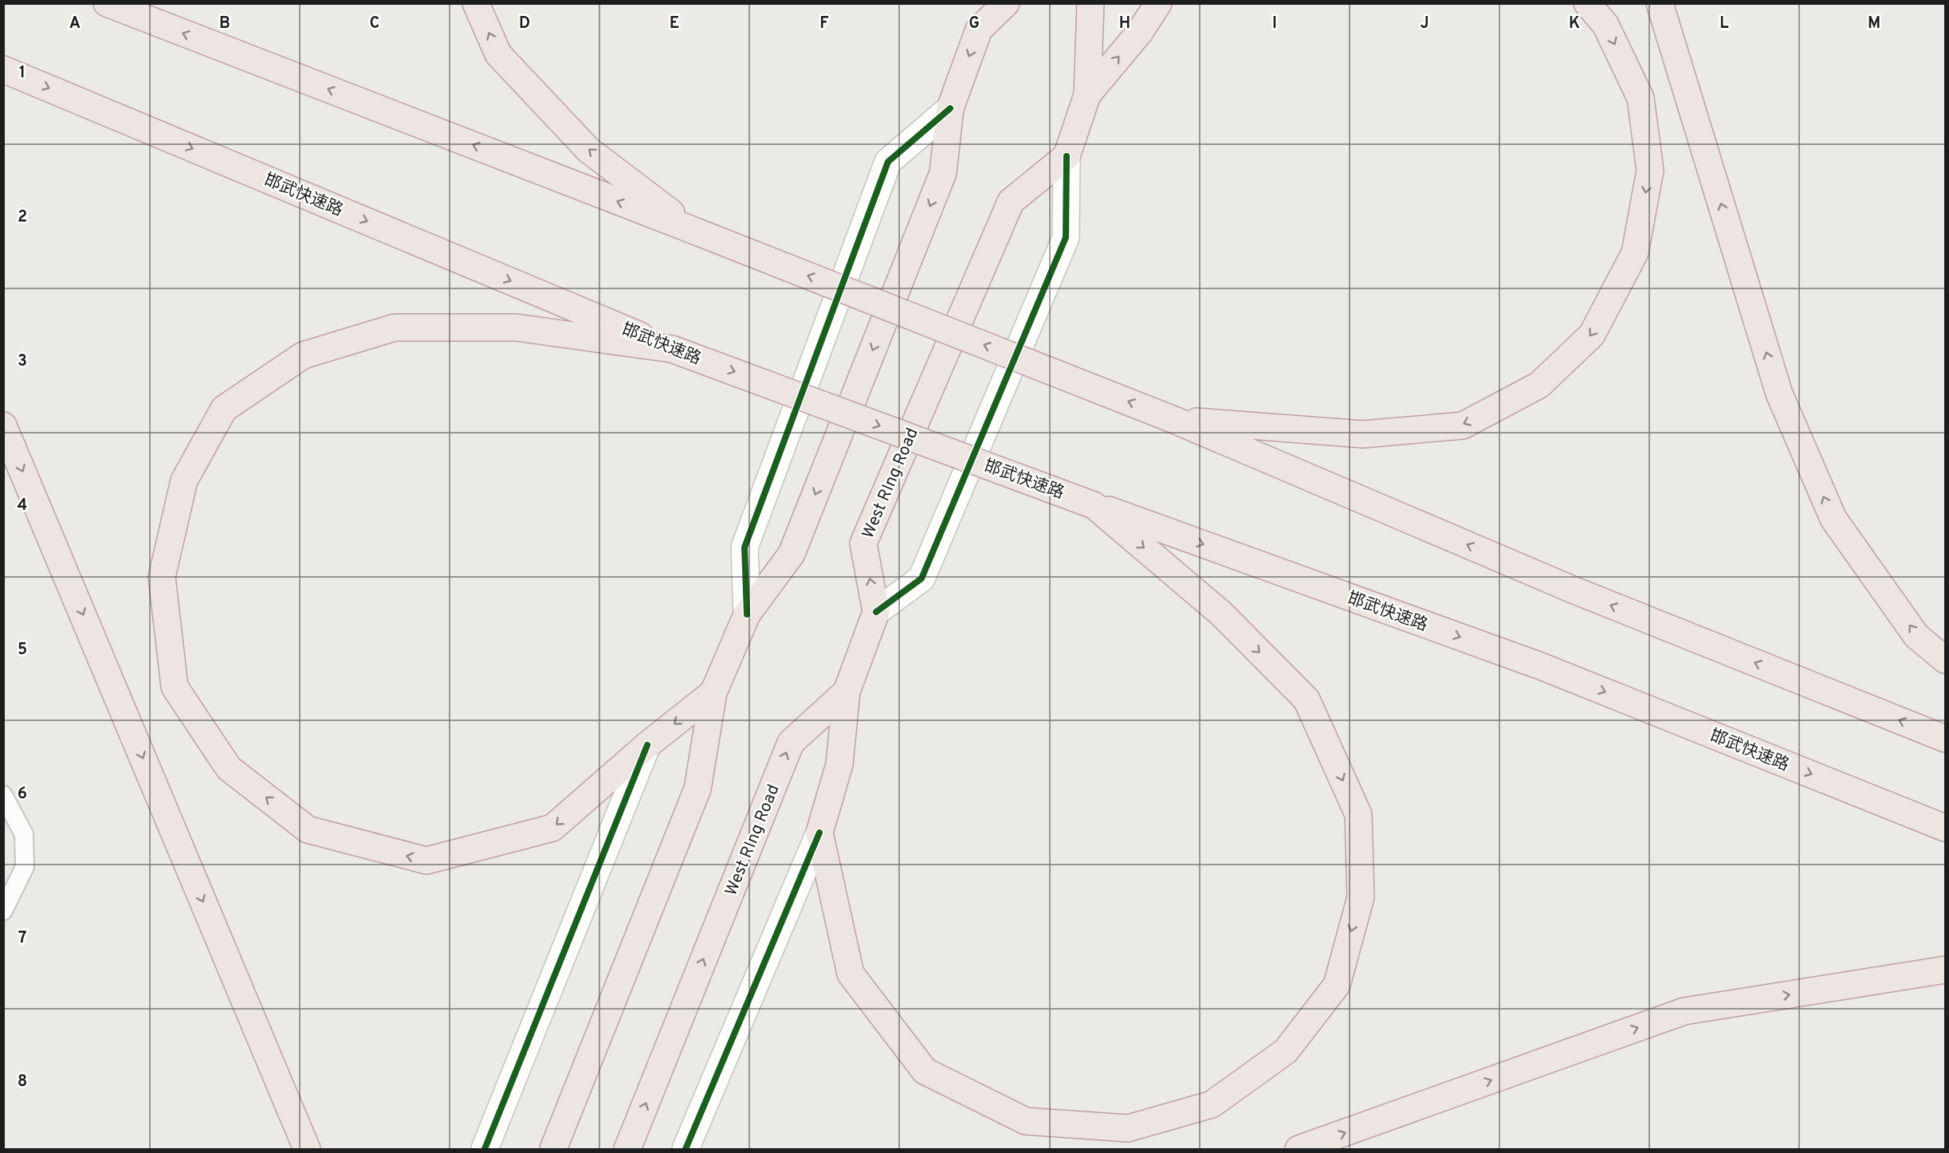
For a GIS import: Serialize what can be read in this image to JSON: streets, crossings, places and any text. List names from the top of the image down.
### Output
{
  "streets": {
    "highway": ["邯武快速路", "West RIng Road"]
  },
  "grid": {
    "columns": [
      "A",
      "B",
      "C",
      "D",
      "E",
      "F",
      "G",
      "H",
      "I",
      "J",
      "K",
      "L",
      "M"
    ],
    "rows": [
      "1",
      "2",
      "3",
      "4",
      "5",
      "6",
      "7",
      "8"
    ]
  }
}
